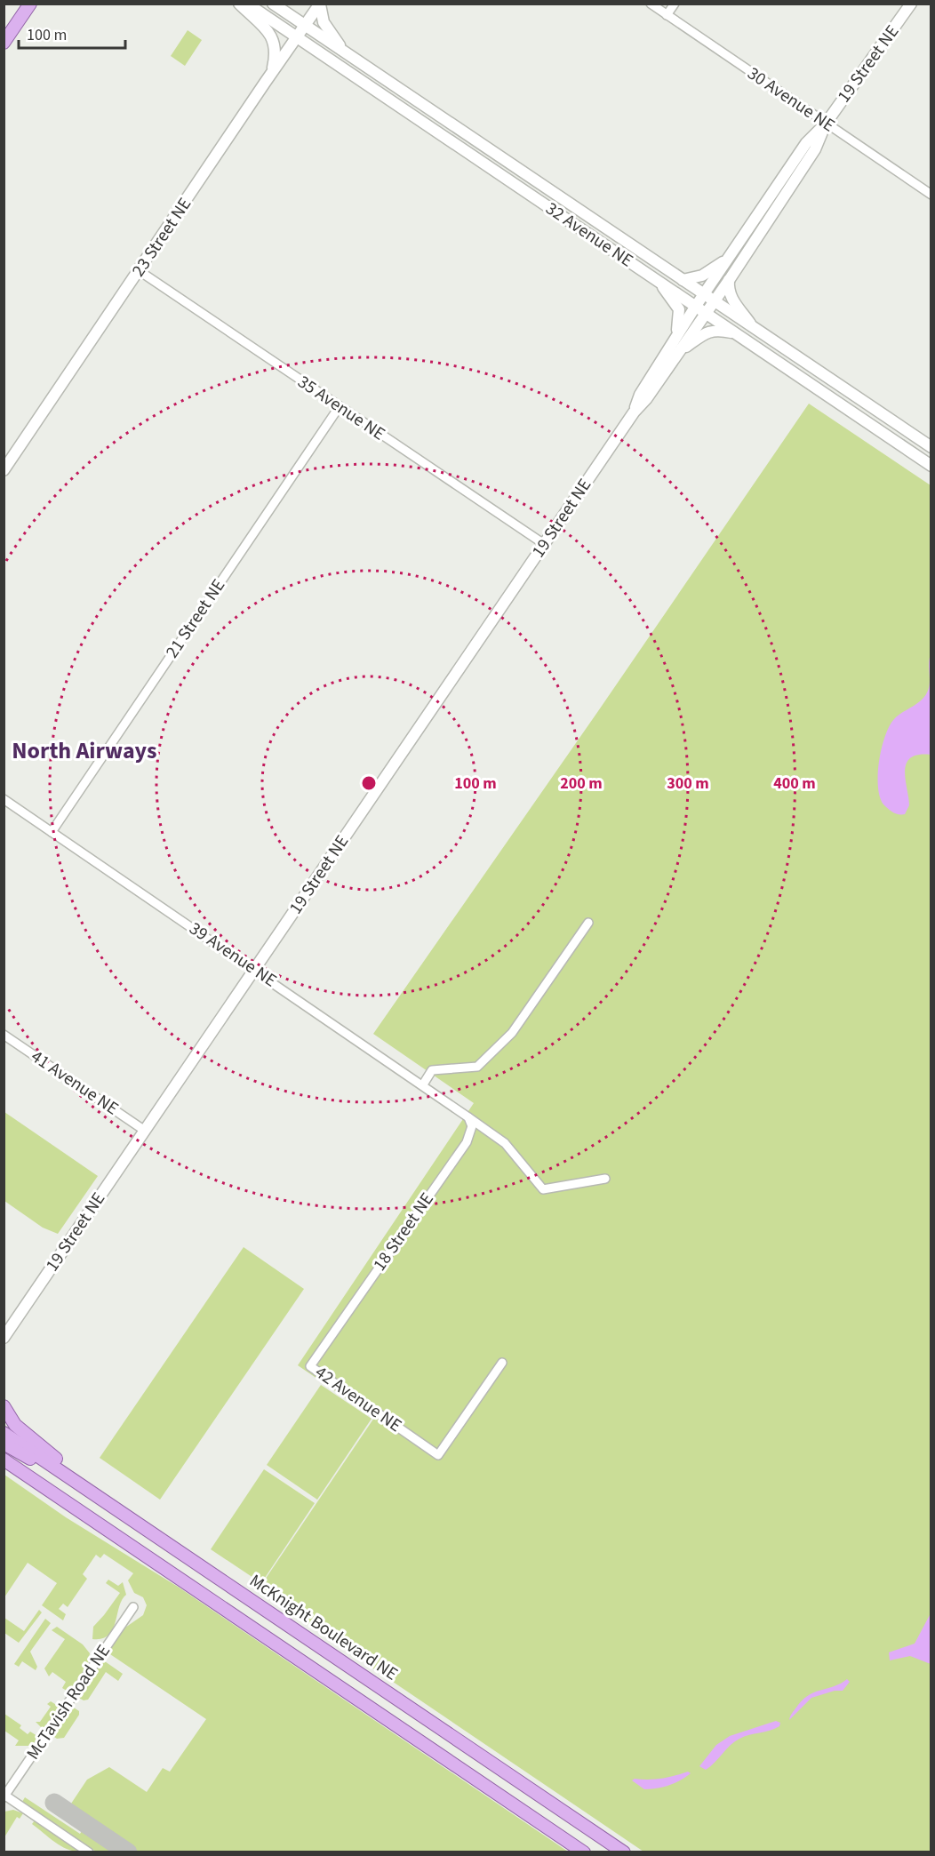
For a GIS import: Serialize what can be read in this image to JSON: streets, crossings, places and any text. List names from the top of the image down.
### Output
{
  "streets": {
    "main road": ["McKnight Boulevard NE"],
    "street": [
      "19 Street NE",
      "30 Avenue NE",
      "32 Avenue NE",
      "23 Street NE",
      "35 Avenue NE",
      "21 Street NE",
      "39 Avenue NE",
      "41 Avenue NE",
      "18 Street NE",
      "42 Avenue NE",
      "McTavish Road NE"
    ]
  },
  "crossings": [
    ["19 Street NE", "30 Avenue NE"],
    ["19 Street NE", "32 Avenue NE"],
    ["19 Street NE", "35 Avenue NE"],
    ["19 Street NE", "39 Avenue NE"],
    ["19 Street NE", "41 Avenue NE"],
    ["32 Avenue NE", "23 Street NE"],
    ["23 Street NE", "35 Avenue NE"],
    ["35 Avenue NE", "21 Street NE"],
    ["21 Street NE", "39 Avenue NE"],
    ["39 Avenue NE", "18 Street NE"],
    ["18 Street NE", "42 Avenue NE"]
  ],
  "districts": ["North Airways"],
  "scale_bar": "100 m",
  "rings": [
    "100 m",
    "200 m",
    "300 m",
    "400 m"
  ]
}
